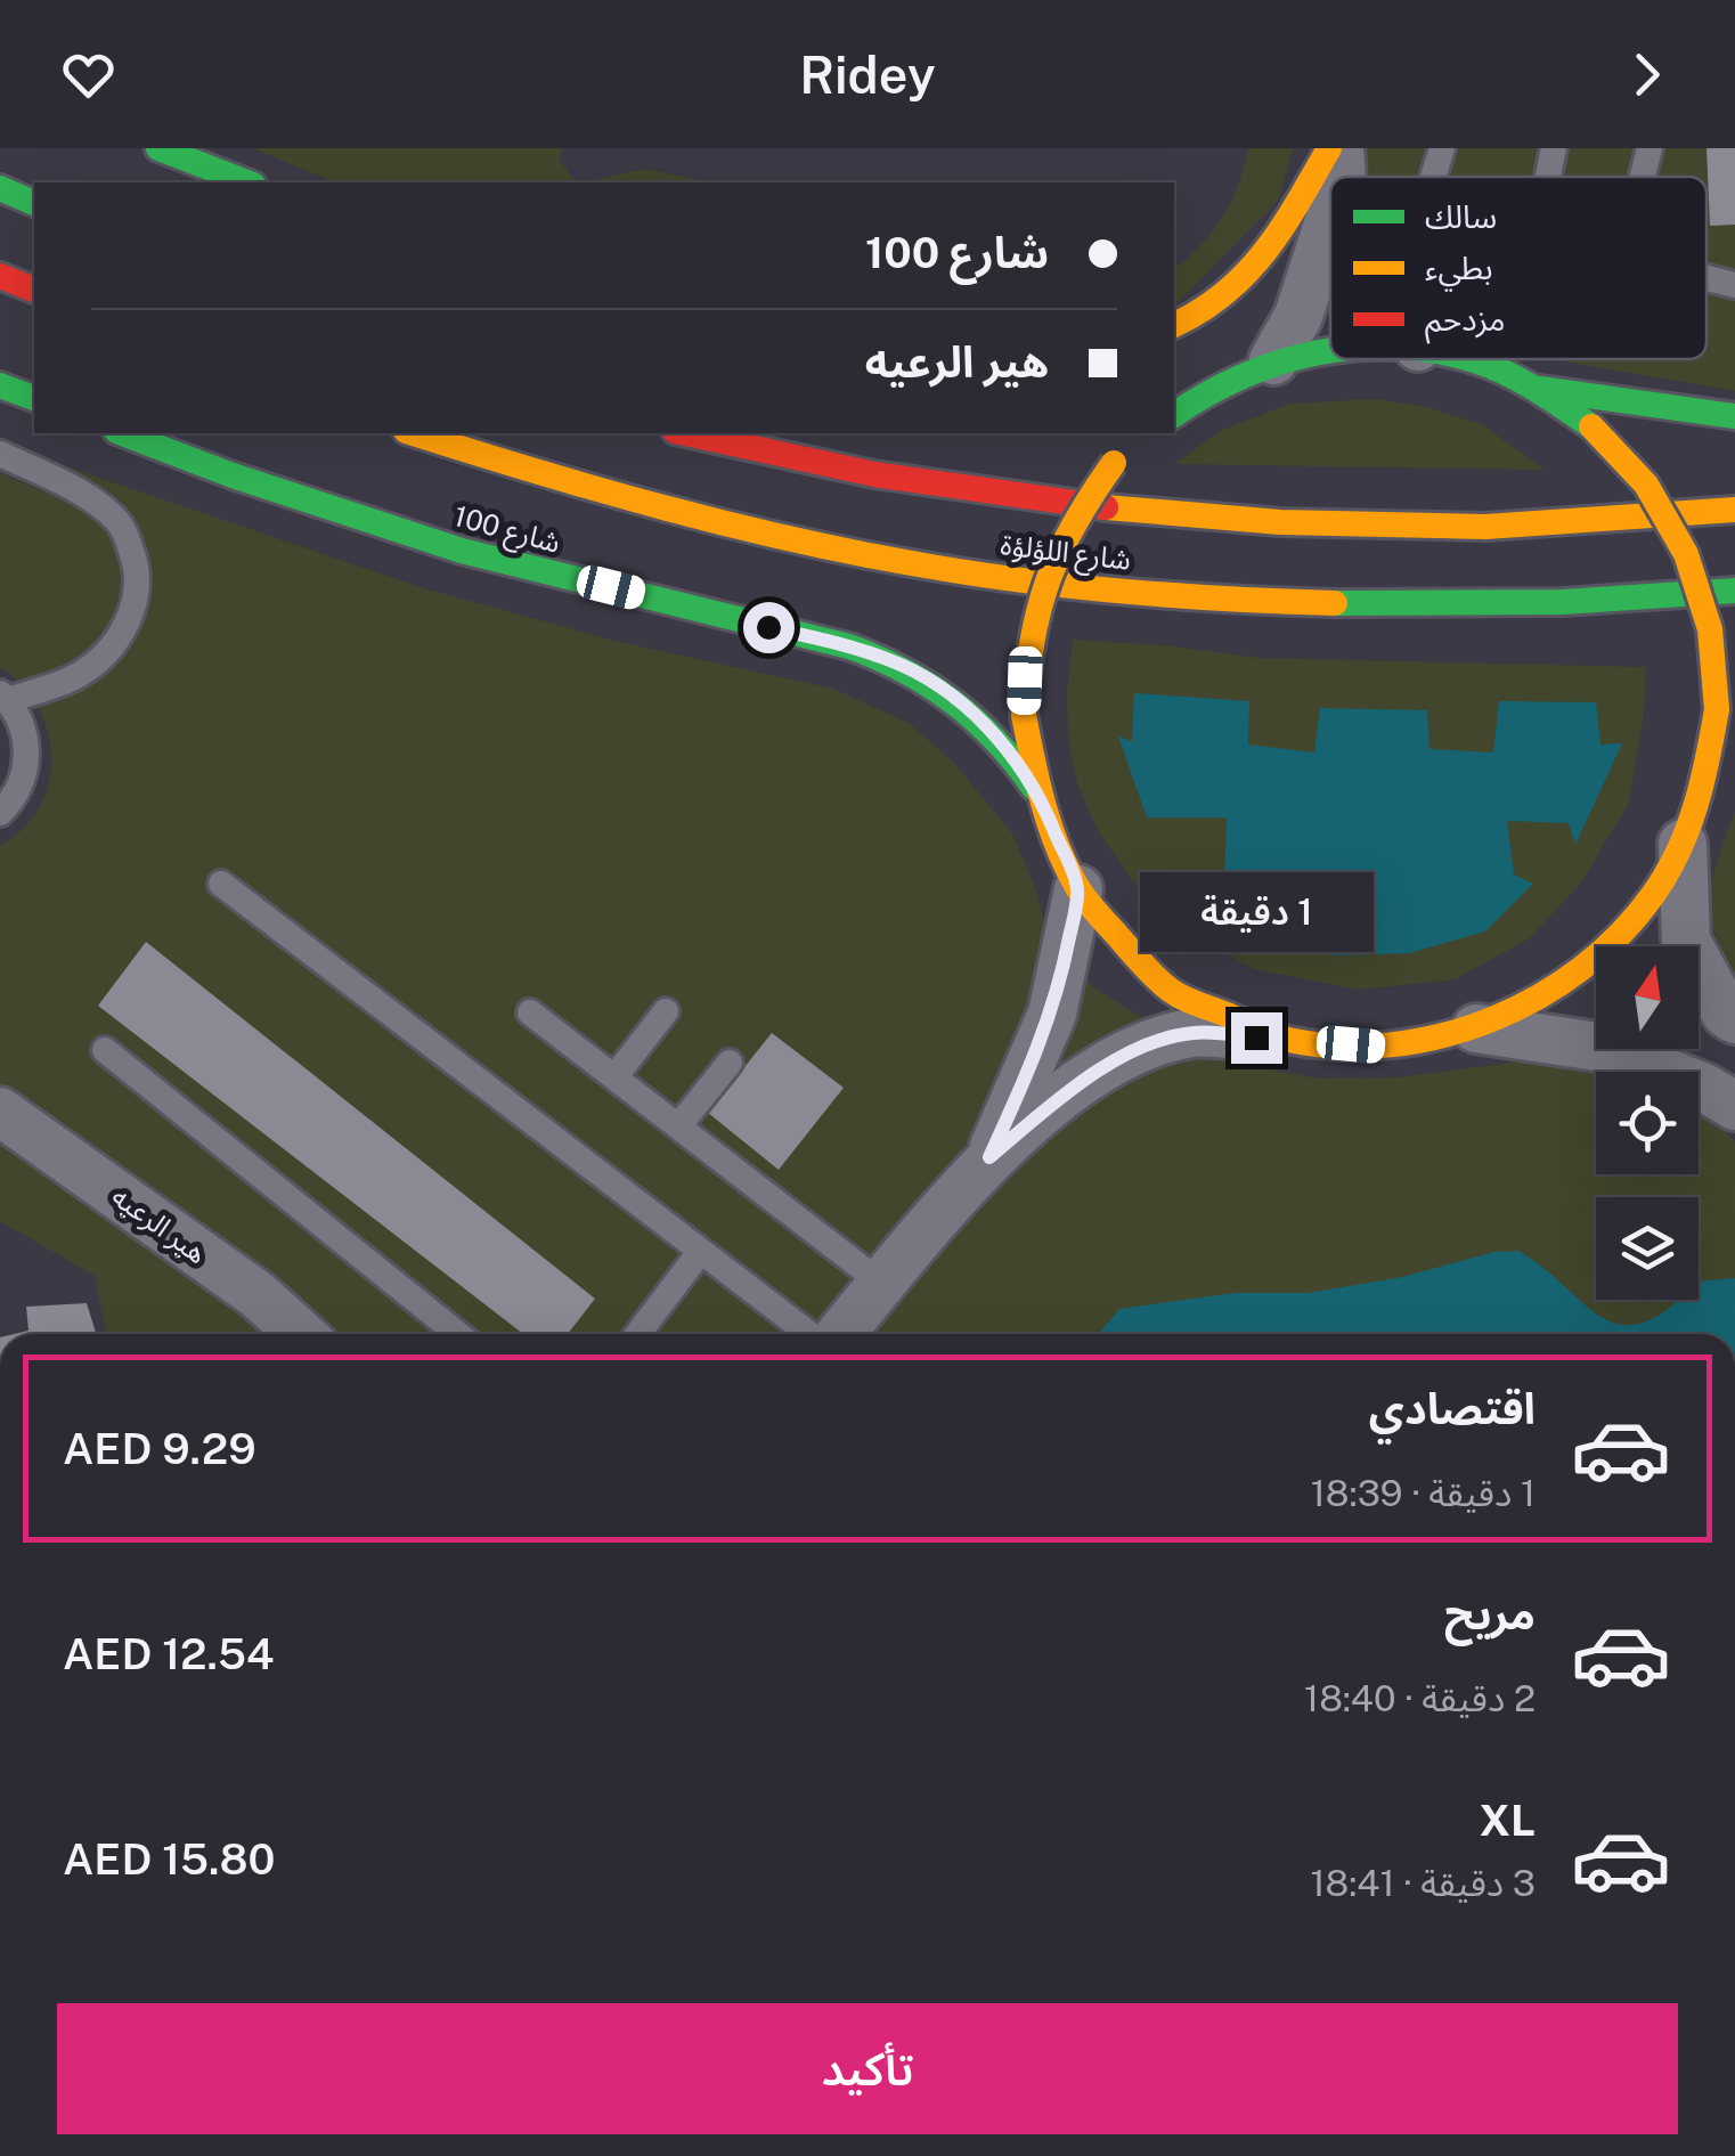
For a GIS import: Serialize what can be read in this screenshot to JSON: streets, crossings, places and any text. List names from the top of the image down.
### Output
{
  "streets": {
    "main road": ["شارع 100", "شارع اللؤلؤة"],
    "street": ["هير الرعيه"]
  },
  "legend": ["سالك", "بطيء", "مزدحم"],
  "north": "top",
  "page": {
    "header": "Ridey",
    "banner": ["شارع 100", "هير الرعيه"],
    "bubble": "1 دقيقة",
    "list": [
      {
        "name": "اقتصادي",
        "note": "1 دقيقة · 18:39",
        "value": "AED 9.29"
      },
      {
        "name": "مريح",
        "note": "2 دقيقة · 18:40",
        "value": "AED 12.54"
      },
      {
        "name": "XL",
        "note": "3 دقيقة · 18:41",
        "value": "AED 15.80"
      }
    ],
    "buttons": "تأكيد"
  }
}
